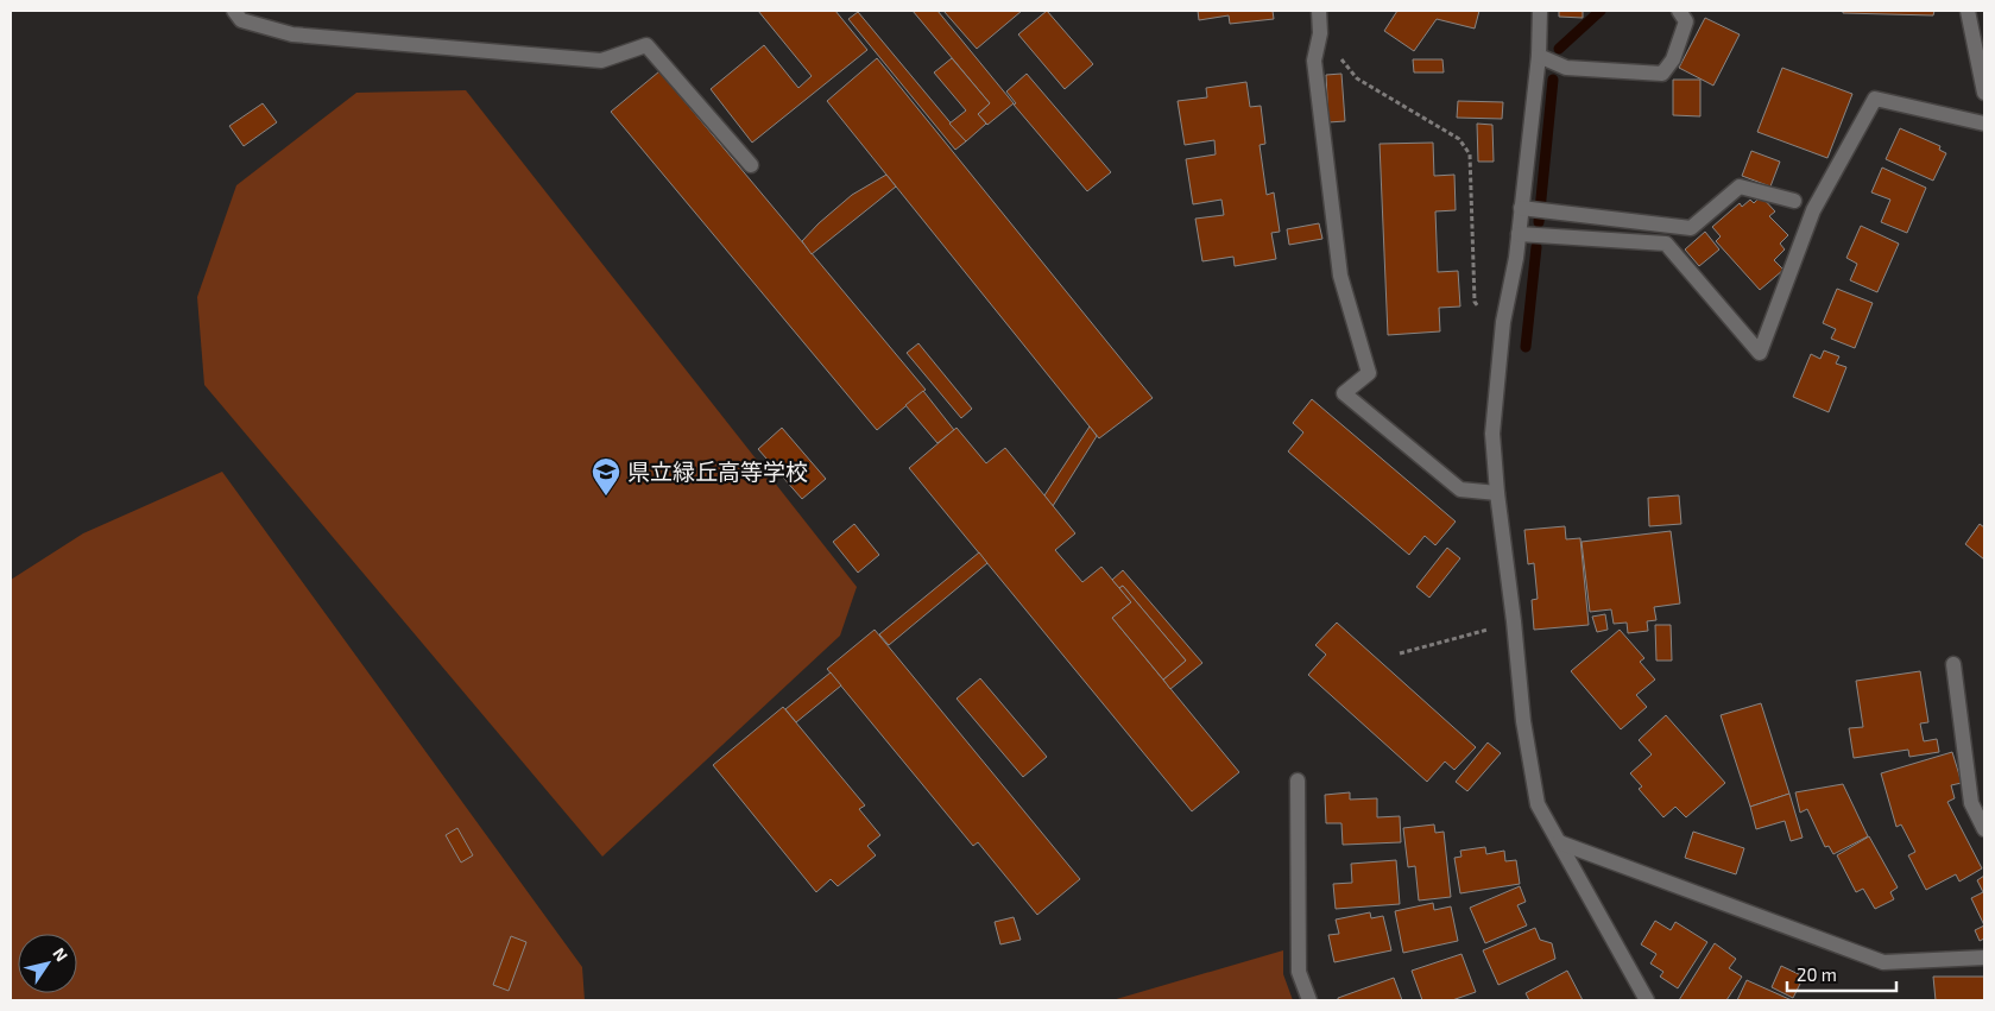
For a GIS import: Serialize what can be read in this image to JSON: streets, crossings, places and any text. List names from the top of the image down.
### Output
{
  "places": {
    "school or university": ["県立緑丘高等学校"]
  },
  "scale_bar": "20 m",
  "north": "top right"
}
